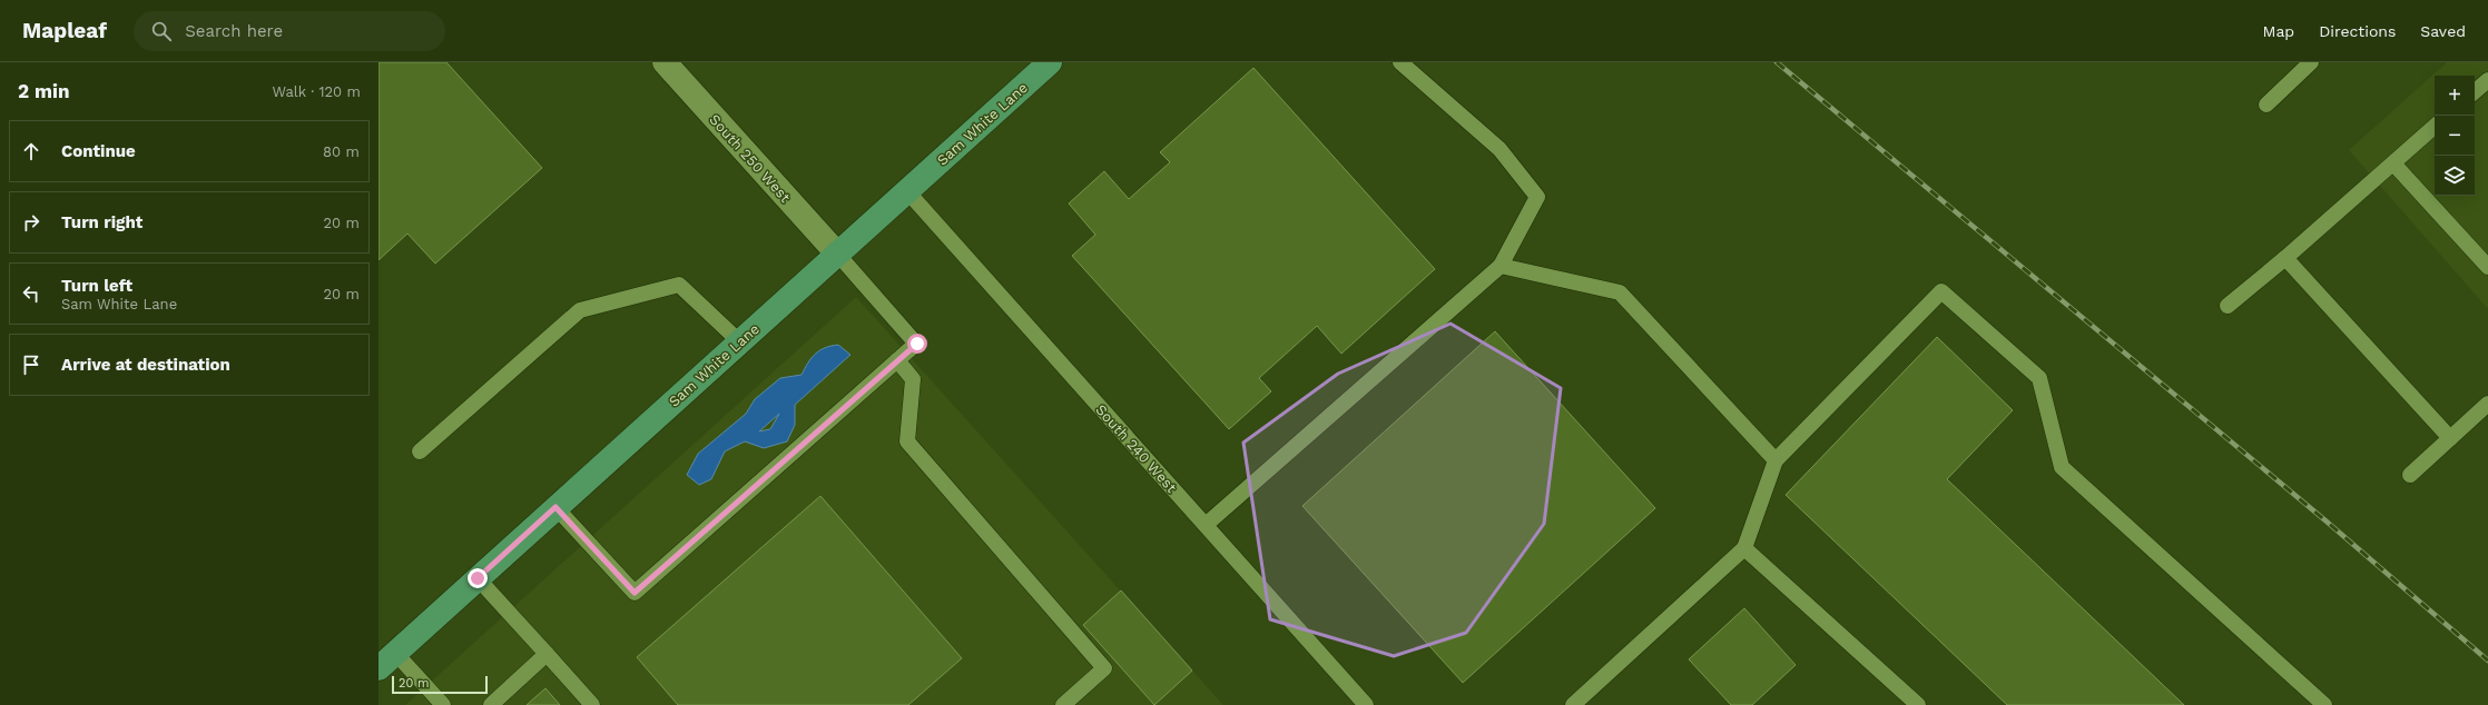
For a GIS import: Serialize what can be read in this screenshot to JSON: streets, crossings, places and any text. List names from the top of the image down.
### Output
{
  "streets": {
    "street": ["Sam White Lane", "South 250 West"],
    "lane": ["South 240 West"]
  },
  "crossings": [
    ["Sam White Lane", "South 250 West"],
    ["Sam White Lane", "South 240 West"]
  ],
  "scale_bar": "20 m",
  "page": {
    "header": "Mapleaf",
    "search": "Search here",
    "nav": ["Map", "Directions", "Saved"],
    "heading": ["2 min", "Walk · 120 m"],
    "map_buttons": ["+", "−"],
    "list": [
      ["Continue", "80 m"],
      ["Turn right", "20 m"],
      ["Turn left", "Sam White Lane", "20 m"],
      "Arrive at destination"
    ],
    "scale": "20 m"
  }
}
